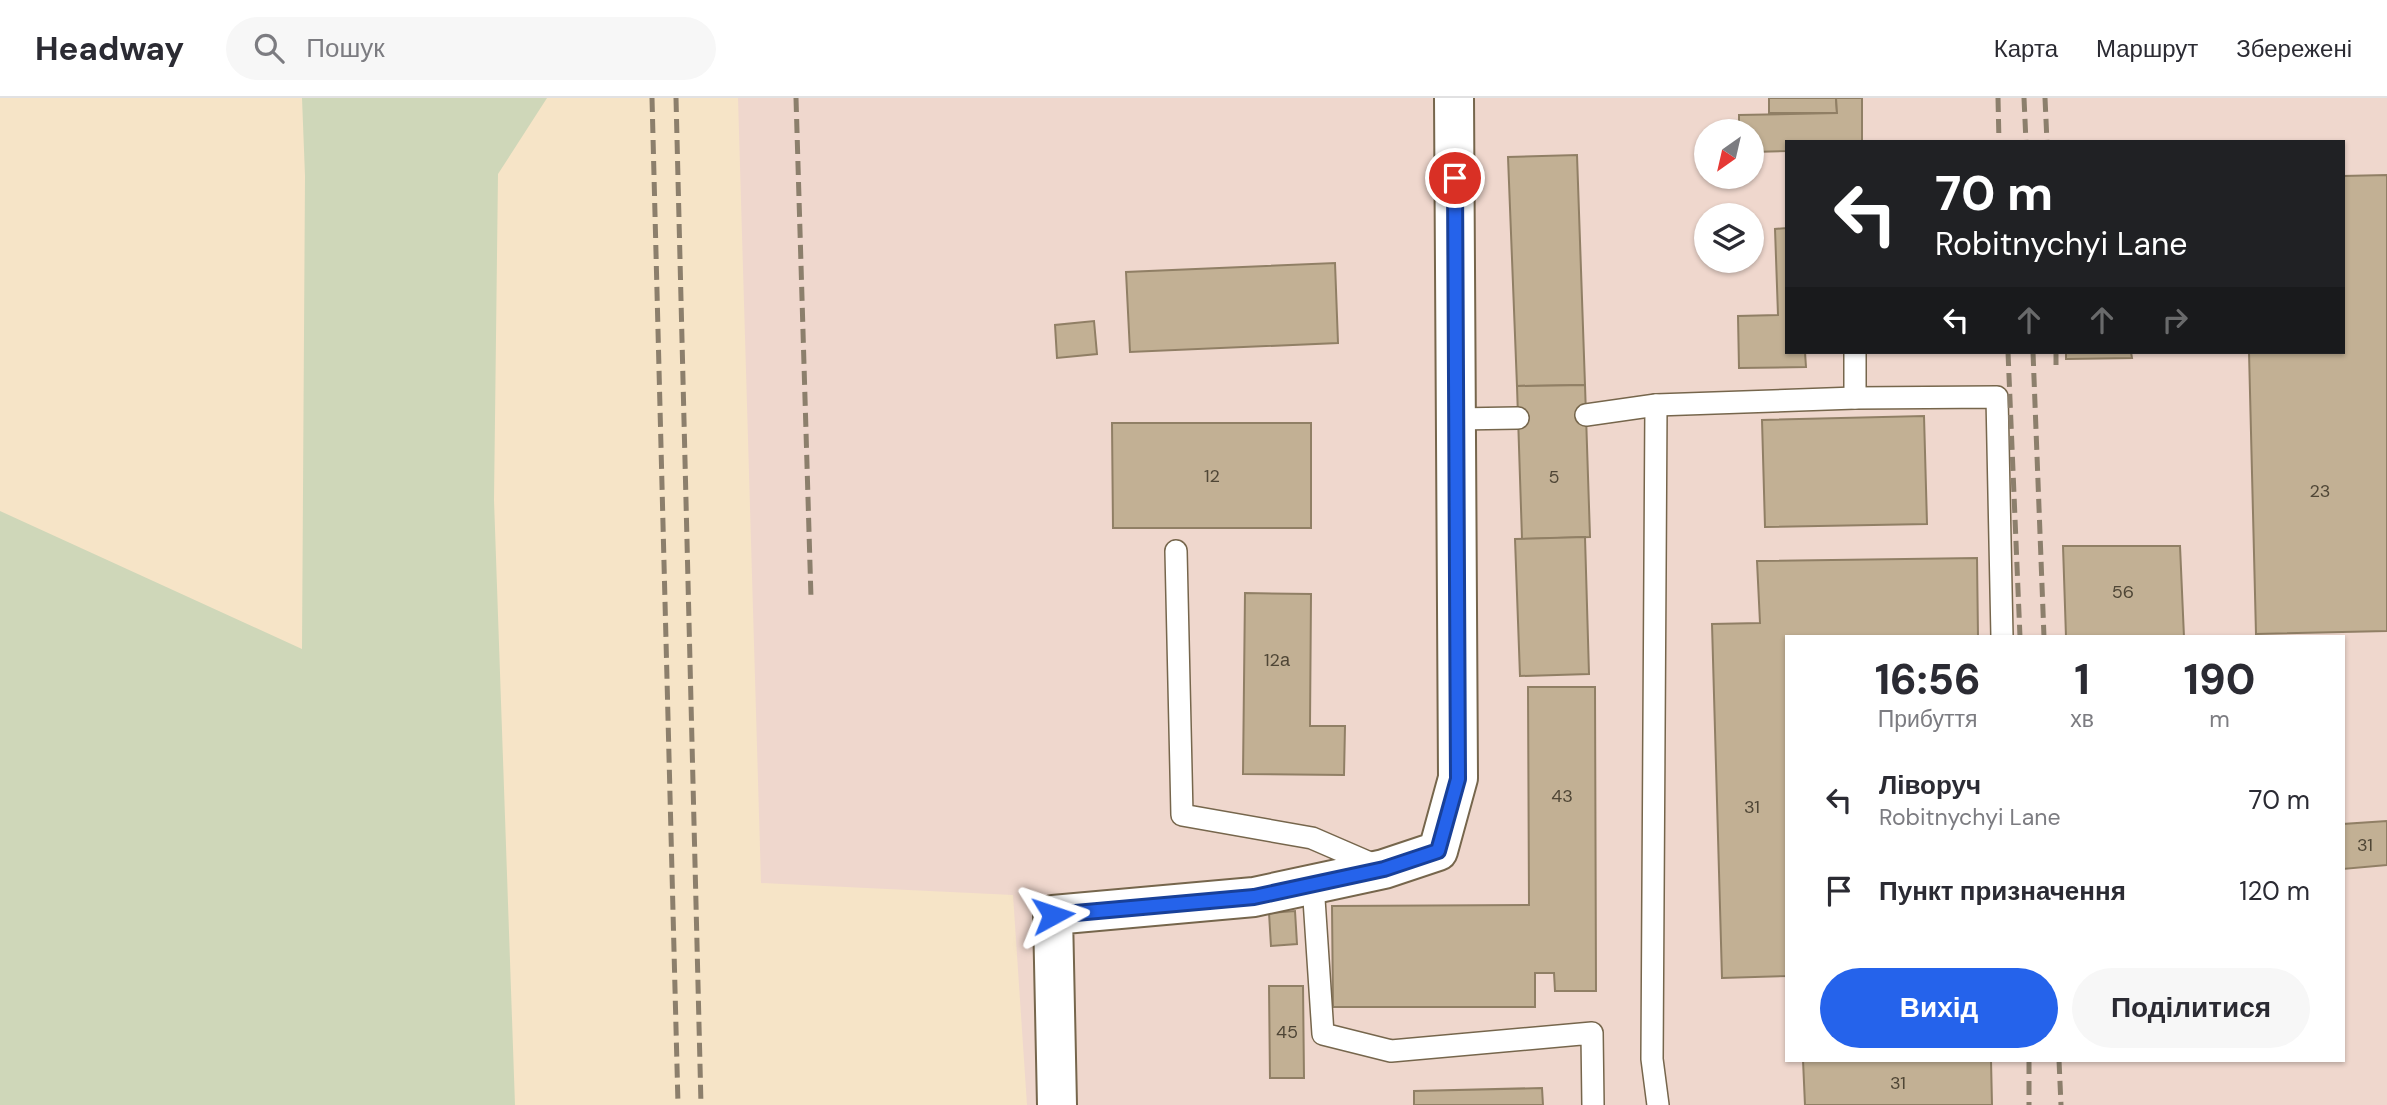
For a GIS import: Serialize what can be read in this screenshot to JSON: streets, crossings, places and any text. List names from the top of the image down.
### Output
{
  "house_numbers": [
    "12",
    "5",
    "23",
    "56",
    "12а",
    "43",
    "31",
    "31",
    "45",
    "31"
  ],
  "north": "bottom left",
  "page": {
    "header": "Headway",
    "search": "Пошук",
    "nav": ["Карта", "Маршрут", "Збережені"],
    "turn": ["70 m", "Robitnychyi Lane"],
    "eta": [
      "16:56",
      "Прибуття",
      "1",
      "хв",
      "190",
      "m"
    ],
    "list": [
      {
        "name": "Ліворуч",
        "note": "Robitnychyi Lane",
        "value": "70 m"
      },
      {
        "name": "Пункт призначення",
        "value": "120 m"
      }
    ],
    "buttons": ["Вихід", "Поділитися"]
  }
}
